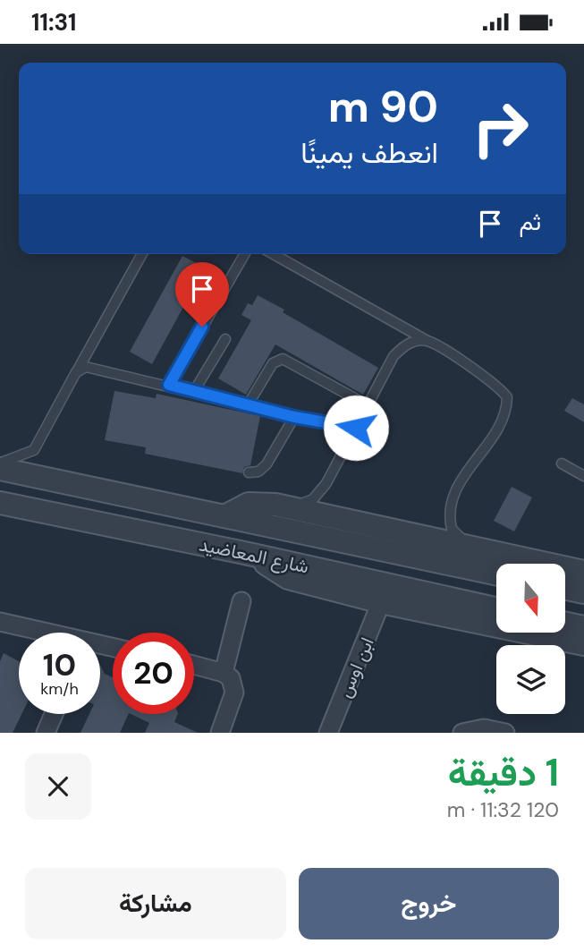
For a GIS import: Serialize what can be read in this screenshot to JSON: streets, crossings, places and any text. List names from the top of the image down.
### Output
{
  "streets": {
    "street": ["شارع المعاضيد", "ابن اوس"]
  },
  "north": "bottom",
  "page": {
    "status": "11:31",
    "turn": ["90 m", "انعطف يمينًا"],
    "then": "ثم",
    "speed": "10 km/h",
    "limit": "20",
    "heading": ["1 دقيقة", "120 m · 11:32"],
    "buttons": ["خروج", "مشاركة"]
  }
}
